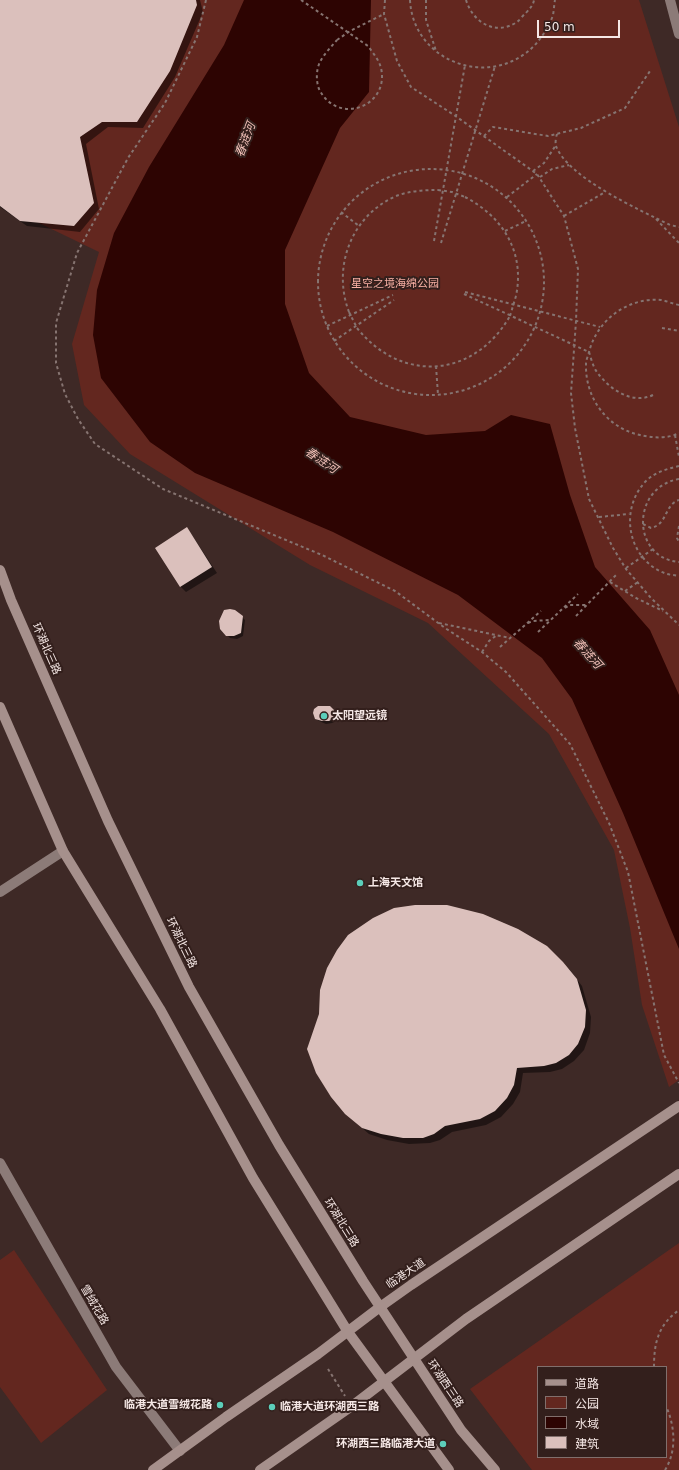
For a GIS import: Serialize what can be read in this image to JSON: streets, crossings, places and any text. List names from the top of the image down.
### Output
{
  "streets": {
    "main road": ["环湖北三路", "临港大道", "环湖西三路"],
    "street": ["雪绒花路"]
  },
  "crossings": [
    ["环湖北三路", "临港大道"],
    ["环湖北三路", "环湖西三路"],
    ["临港大道", "雪绒花路"],
    ["临港大道", "环湖西三路"]
  ],
  "water": ["春涟河"],
  "parks": ["星空之境海绵公园"],
  "places": [
    "太阳望远镜",
    "上海天文馆",
    "临港大道雪绒花路",
    "临港大道环湖西三路",
    "环湖西三路临港大道"
  ],
  "legend": [
    "道路",
    "公园",
    "水域",
    "建筑"
  ],
  "scale_bar": "50 m"
}
